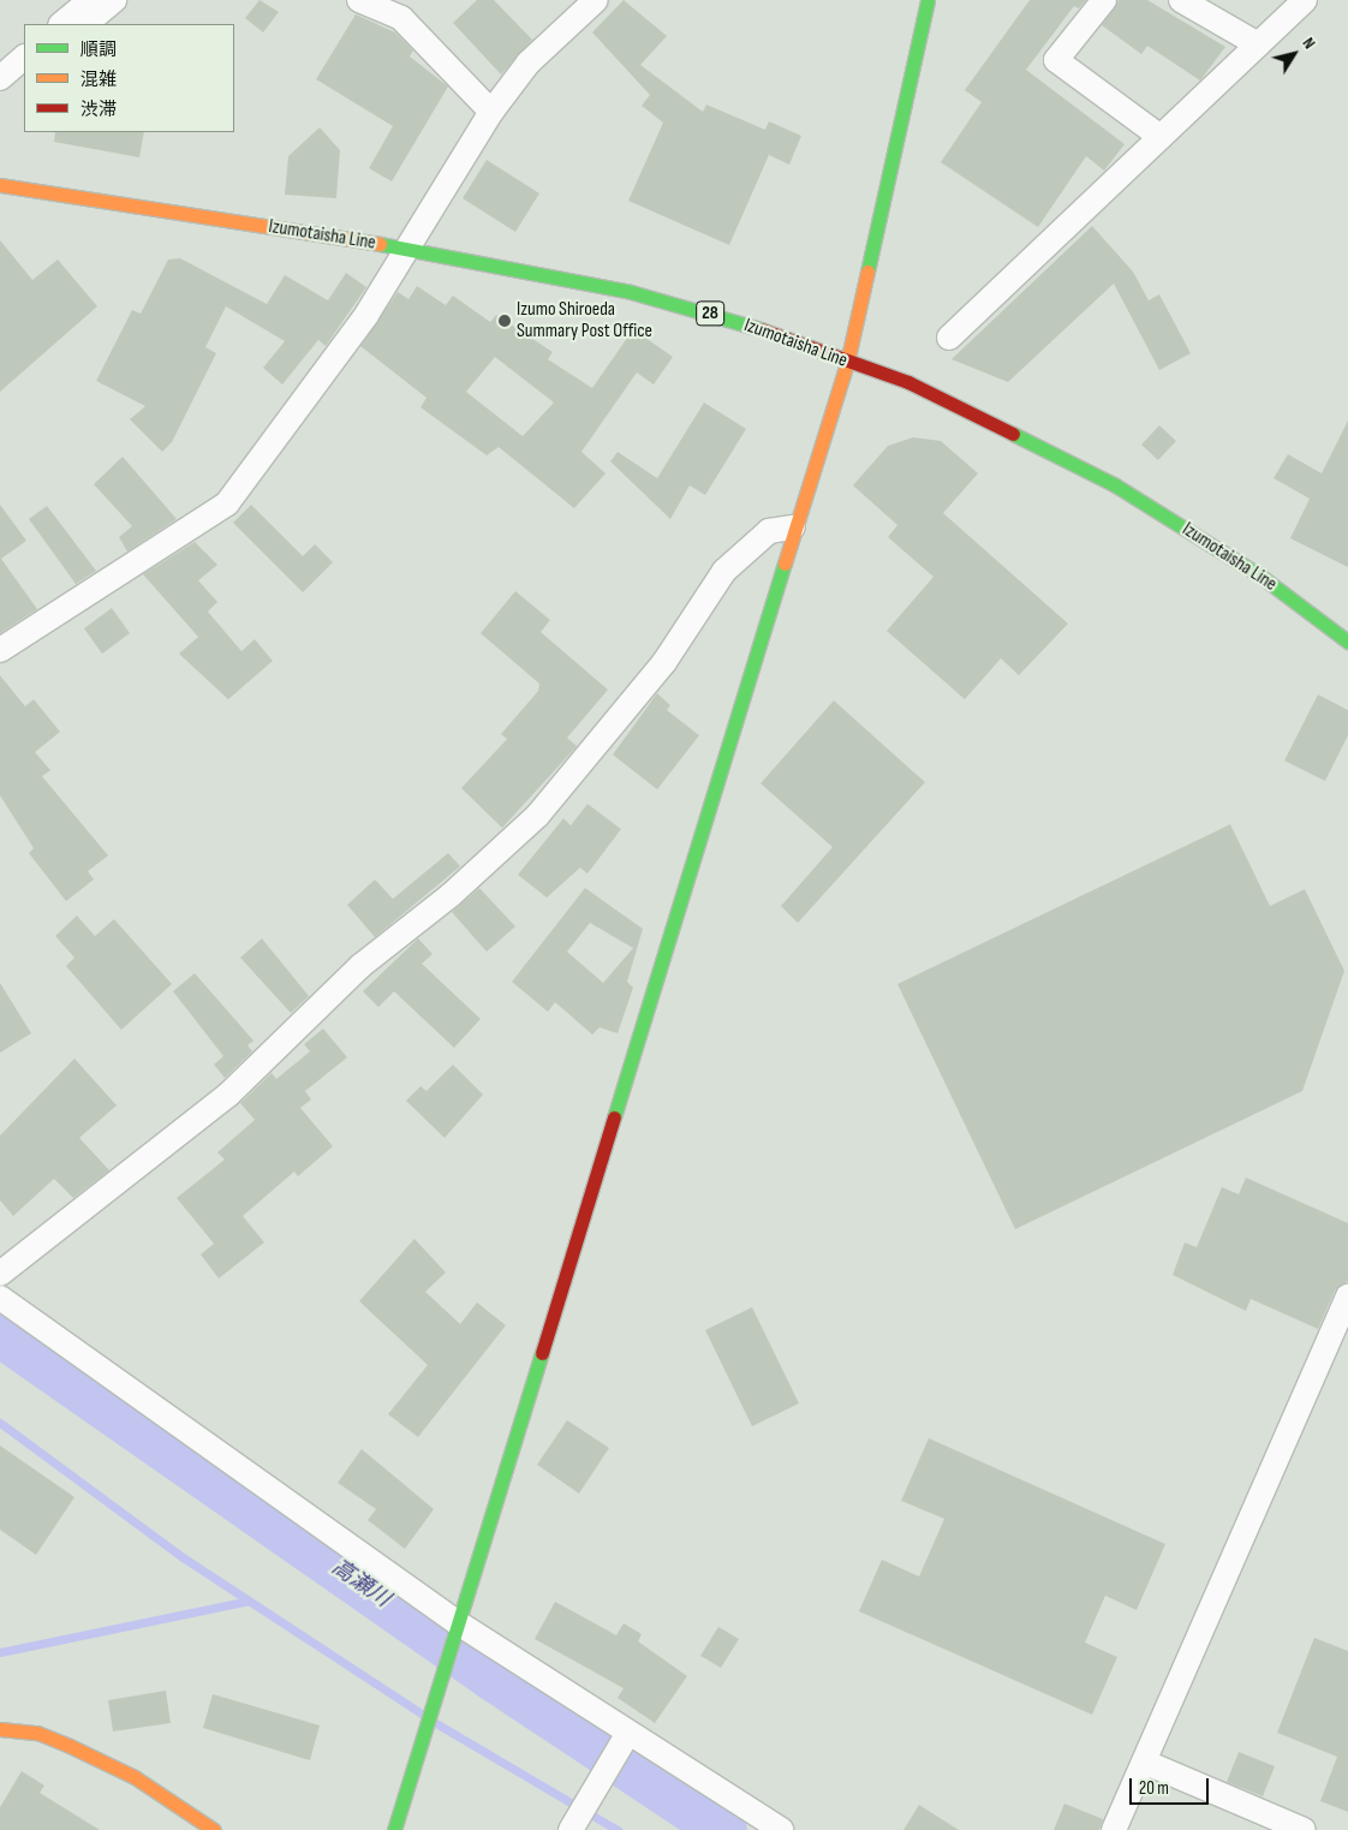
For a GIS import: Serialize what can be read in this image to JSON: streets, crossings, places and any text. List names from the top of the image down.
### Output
{
  "streets": {
    "street": ["Izumotaisha Line", "28"]
  },
  "water": ["高瀬川"],
  "places": ["Izumo Shiroeda Summary Post Office"],
  "legend": ["順調", "混雑", "渋滞"],
  "scale_bar": "20 m",
  "north": "top right"
}
